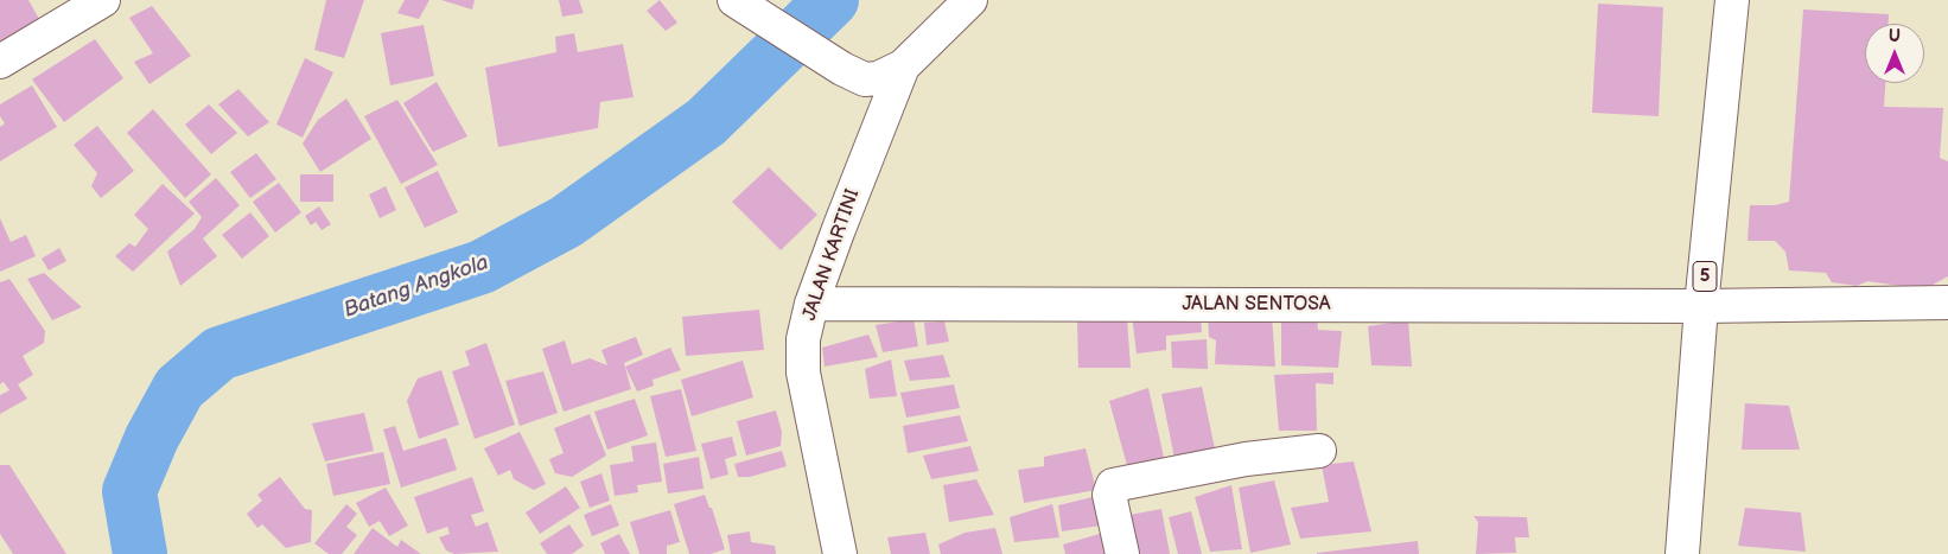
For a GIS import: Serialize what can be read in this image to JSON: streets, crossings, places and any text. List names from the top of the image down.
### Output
{
  "streets": {
    "main road": ["JALAN KARTINI", "5", "JALAN SENTOSA"]
  },
  "crossings": [
    ["JALAN KARTINI", "JALAN SENTOSA"],
    ["5", "JALAN SENTOSA"]
  ],
  "water": ["Batang Angkola"],
  "north": "top"
}
